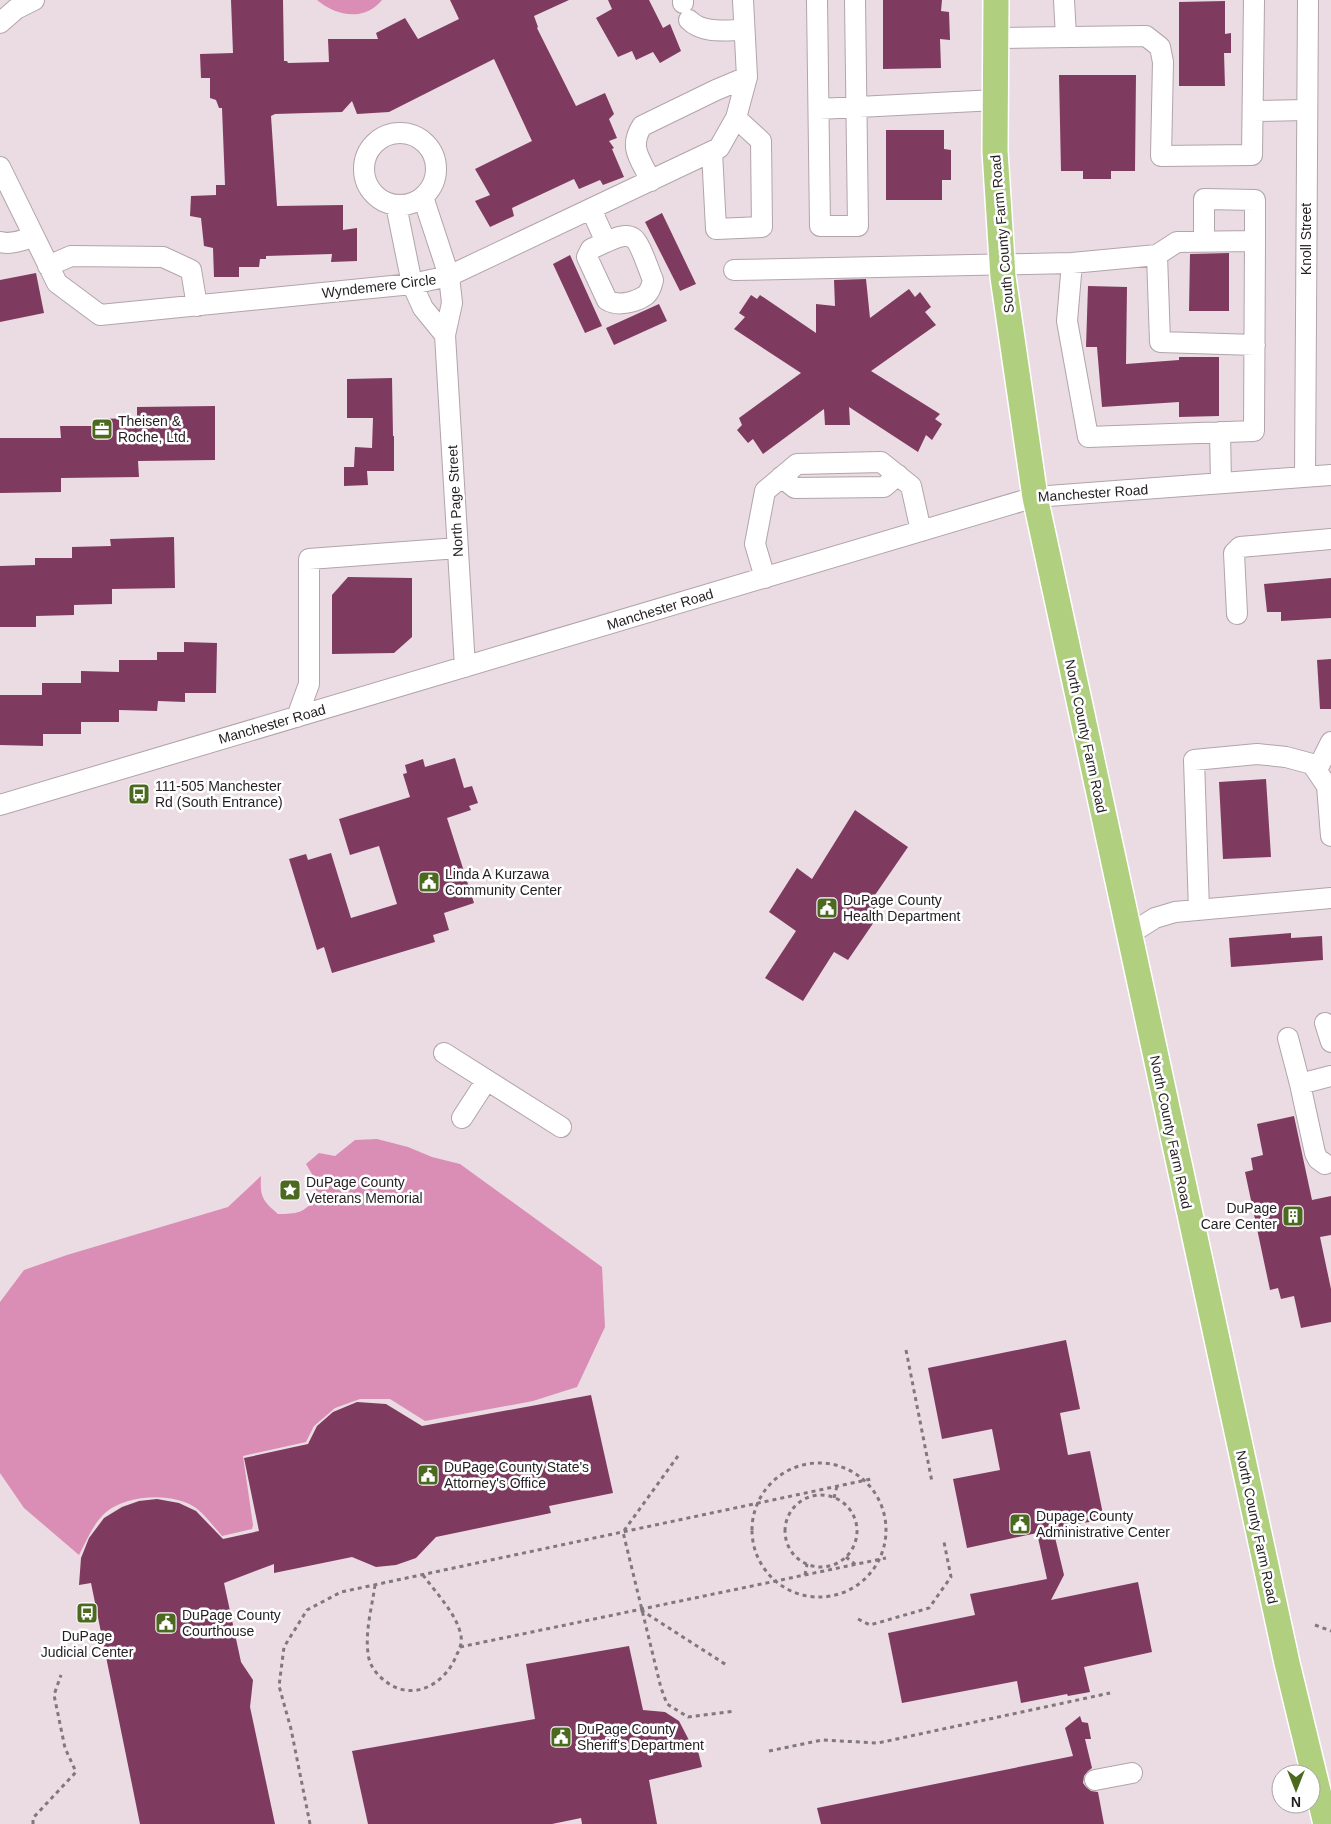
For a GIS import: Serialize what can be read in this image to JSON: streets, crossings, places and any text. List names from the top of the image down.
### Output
{
  "streets": {
    "main road": ["South County Farm Road", "North County Farm Road"],
    "street": [
      "Knoll Street",
      "Wyndemere Circle",
      "Manchester Road",
      "North Page Street"
    ]
  },
  "crossings": [
    ["South County Farm Road", "Manchester Road"],
    ["South County Farm Road", "North County Farm Road"],
    ["Knoll Street", "Manchester Road"],
    ["Wyndemere Circle", "North Page Street"],
    ["Manchester Road", "North Page Street"],
    ["Manchester Road", "North County Farm Road"]
  ],
  "places": {
    "office": ["Theisen & Roche, Ltd."],
    "bus stop": ["111-505 Manchester Rd (South Entrance)", "DuPage Judicial Center"],
    "public building": [
      "Linda A Kurzawa Community Center",
      "DuPage County Health Department",
      "DuPage County State's Attorney's Office",
      "Dupage County Administrative Center",
      "DuPage County Courthouse",
      "DuPage County Sheriff's Department"
    ],
    "place": ["DuPage County Veterans Memorial"],
    "building": ["DuPage Care Center"]
  },
  "north": "bottom"
}
